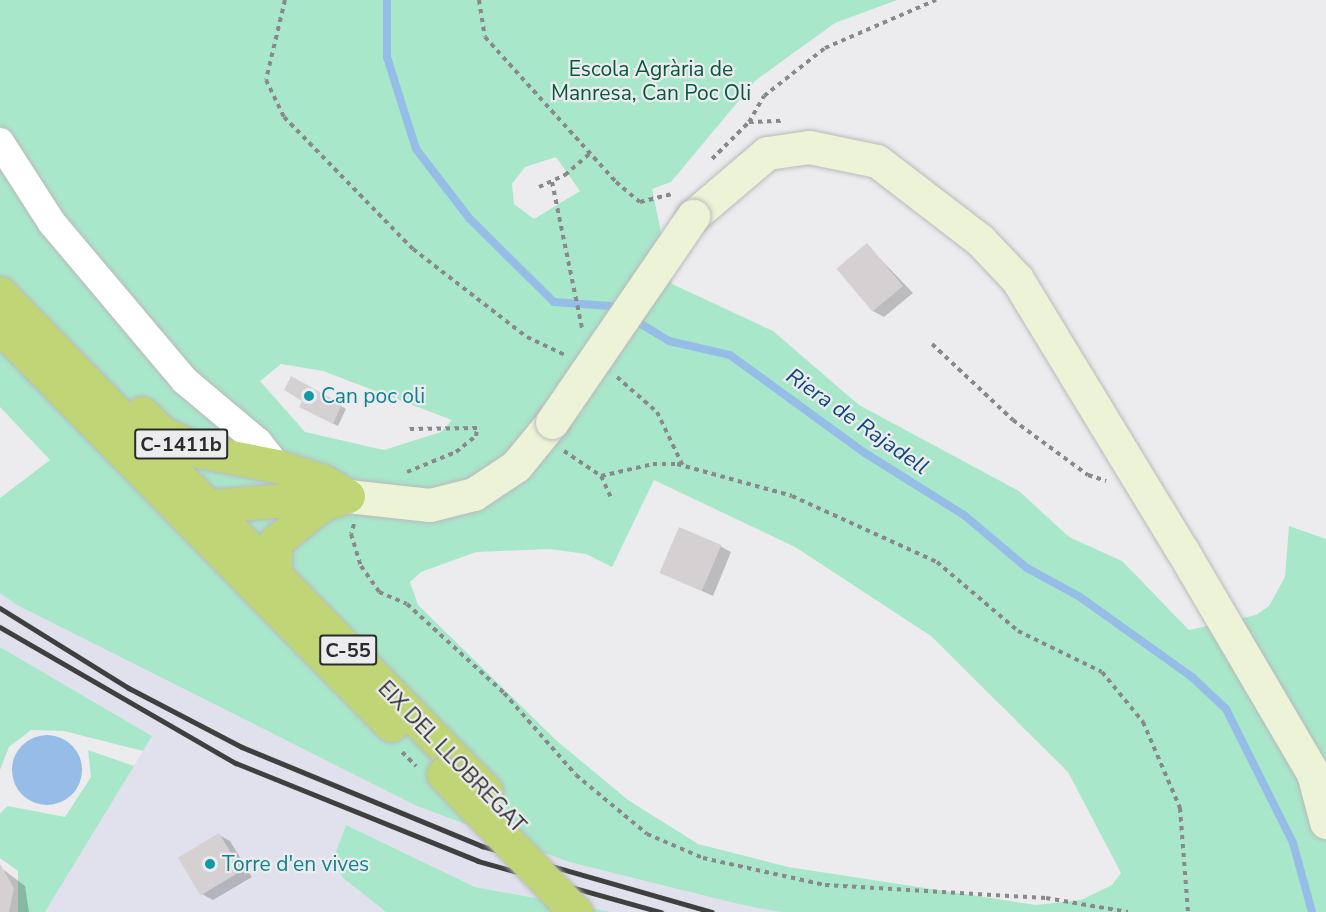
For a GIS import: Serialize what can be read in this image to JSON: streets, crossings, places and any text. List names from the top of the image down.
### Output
{
  "streets": {
    "highway": ["C-1411b", "C-55", "EIX DEL LLOBREGAT"]
  },
  "crossings": [
    ["C-1411b", "EIX DEL LLOBREGAT"]
  ],
  "water": ["Riera de Rajadell"],
  "parks": ["Escola Agrària de Manresa, Can Poc Oli"],
  "places": ["Can poc oli", "Torre d'en vives"]
}
